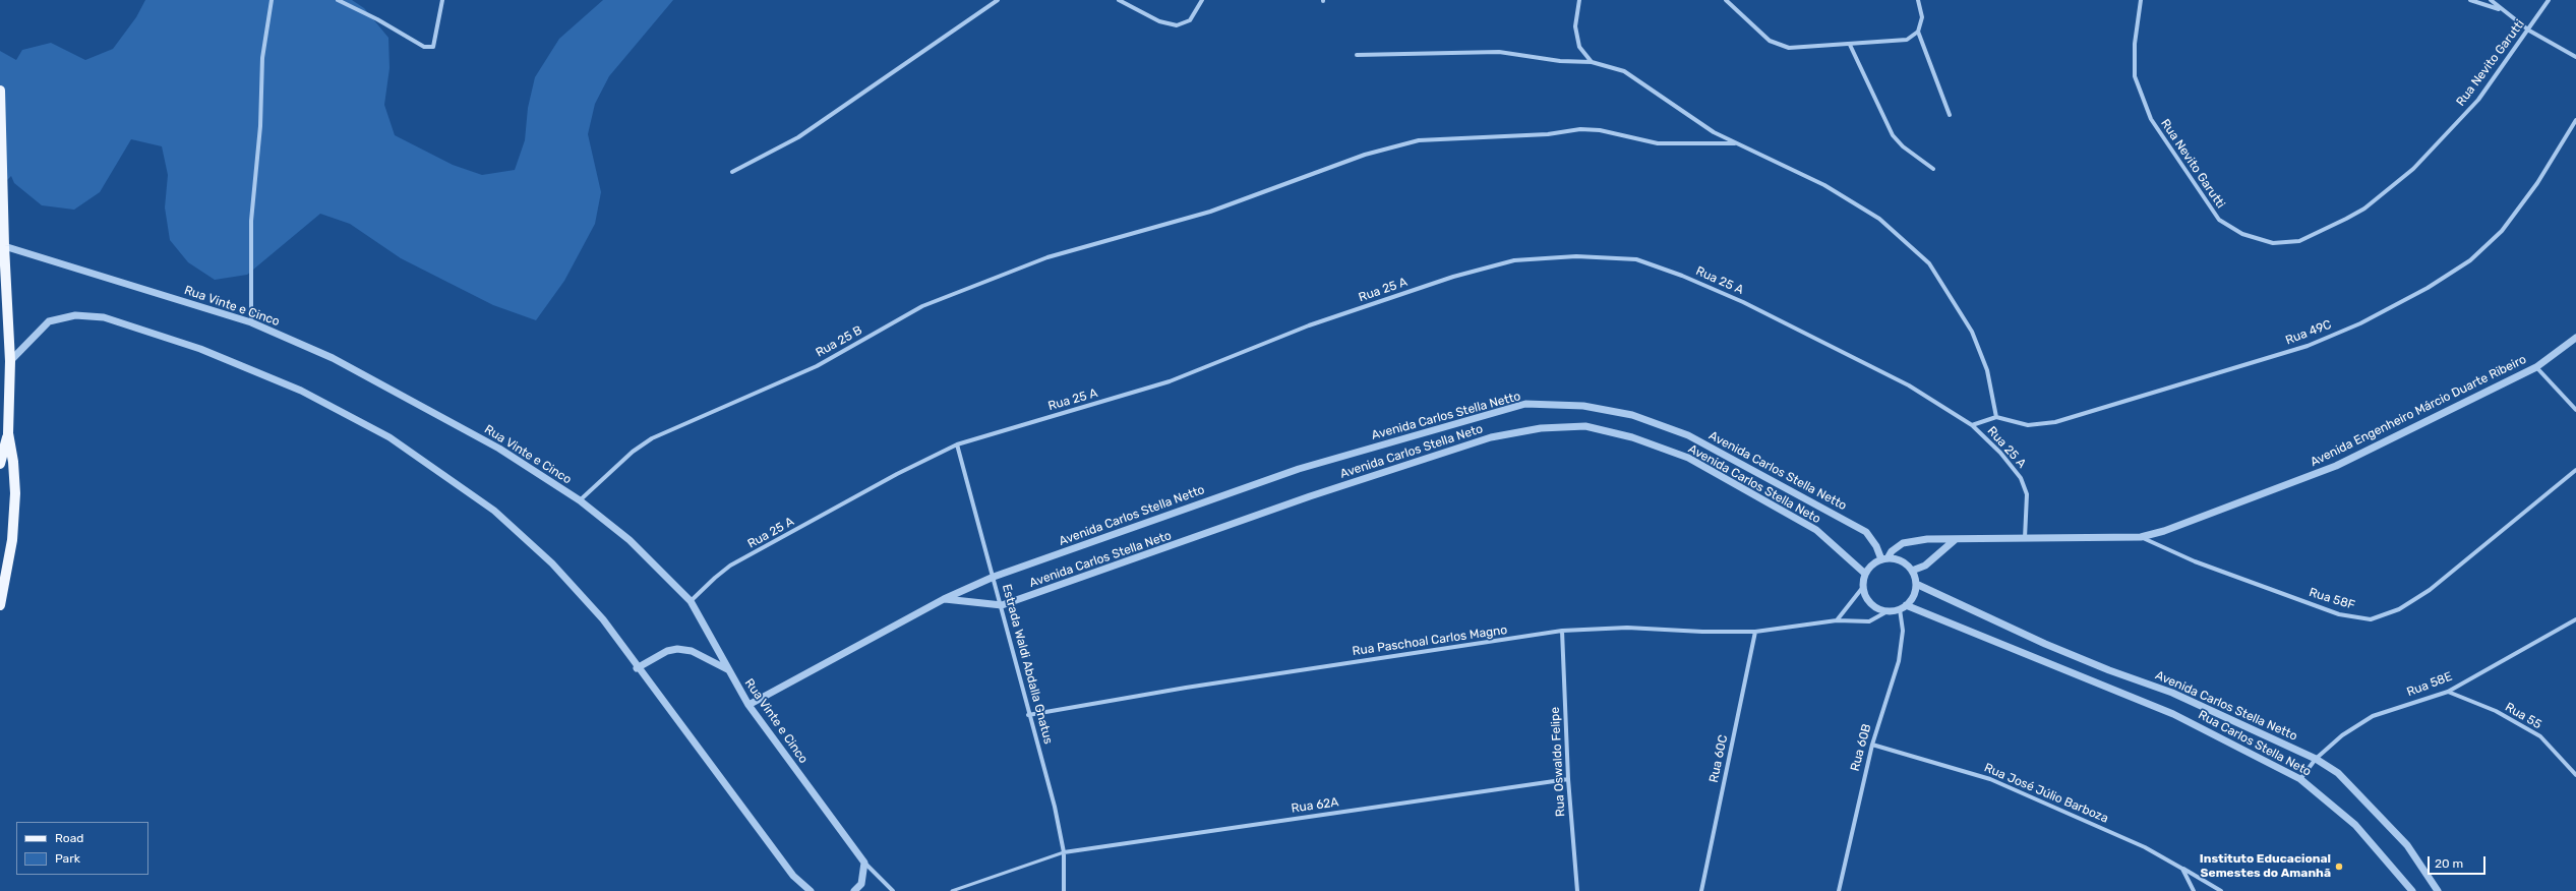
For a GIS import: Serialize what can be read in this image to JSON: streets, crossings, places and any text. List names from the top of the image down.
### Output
{
  "streets": {
    "street": [
      "Rua Nevito Garutti",
      "Rua 25 A",
      "Rua Vinte e Cinco",
      "Rua 49C",
      "Rua 25 B",
      "Avenida Engenheiro Márcio Duarte Ribeiro",
      "Avenida Carlos Stella Netto",
      "Avenida Carlos Stella Neto",
      "Rua 58F",
      "Rua Paschoal Carlos Magno",
      "Estrada Waldi Abdalla Gnatus",
      "Rua 58E",
      "Rua 55",
      "Rua Carlos Stella Neto",
      "Rua 60B",
      "Rua 60C",
      "Rua Oswaldo Felipe",
      "Rua José Júlio Barboza",
      "Rua 62A"
    ]
  },
  "crossings": [
    ["Rua 25 A", "Rua Vinte e Cinco"],
    ["Rua 25 A", "Avenida Engenheiro Márcio Duarte Ribeiro"],
    ["Rua 25 A", "Estrada Waldi Abdalla Gnatus"],
    ["Rua Vinte e Cinco", "Rua 25 B"],
    ["Avenida Engenheiro Márcio Duarte Ribeiro", "Avenida Carlos Stella Netto"],
    ["Avenida Engenheiro Márcio Duarte Ribeiro", "Avenida Carlos Stella Neto"],
    ["Avenida Engenheiro Márcio Duarte Ribeiro", "Rua 58F"],
    ["Avenida Engenheiro Márcio Duarte Ribeiro", "Rua Paschoal Carlos Magno"],
    ["Avenida Engenheiro Márcio Duarte Ribeiro", "Rua Carlos Stella Neto"],
    ["Avenida Engenheiro Márcio Duarte Ribeiro", "Rua 60B"],
    ["Avenida Carlos Stella Netto", "Avenida Carlos Stella Neto"],
    ["Avenida Carlos Stella Netto", "Rua Paschoal Carlos Magno"],
    ["Avenida Carlos Stella Netto", "Estrada Waldi Abdalla Gnatus"],
    ["Avenida Carlos Stella Netto", "Rua 58E"],
    ["Avenida Carlos Stella Netto", "Rua Carlos Stella Neto"],
    ["Avenida Carlos Stella Netto", "Rua 60B"],
    ["Avenida Carlos Stella Neto", "Rua Paschoal Carlos Magno"],
    ["Avenida Carlos Stella Neto", "Estrada Waldi Abdalla Gnatus"],
    ["Avenida Carlos Stella Neto", "Rua Carlos Stella Neto"],
    ["Avenida Carlos Stella Neto", "Rua 60B"],
    ["Rua Paschoal Carlos Magno", "Estrada Waldi Abdalla Gnatus"],
    ["Rua Paschoal Carlos Magno", "Rua Carlos Stella Neto"],
    ["Rua Paschoal Carlos Magno", "Rua 60B"],
    ["Rua Paschoal Carlos Magno", "Rua 60C"],
    ["Rua Paschoal Carlos Magno", "Rua Oswaldo Felipe"],
    ["Estrada Waldi Abdalla Gnatus", "Rua 62A"],
    ["Rua 58E", "Rua 55"],
    ["Rua 58E", "Rua Carlos Stella Neto"],
    ["Rua Carlos Stella Neto", "Rua 60B"],
    ["Rua 60B", "Rua José Júlio Barboza"],
    ["Rua Oswaldo Felipe", "Rua 62A"]
  ],
  "places": ["Instituto Educacional Semestes do Amanhã"],
  "legend": ["Road", "Park"],
  "scale_bar": "20 m"
}
